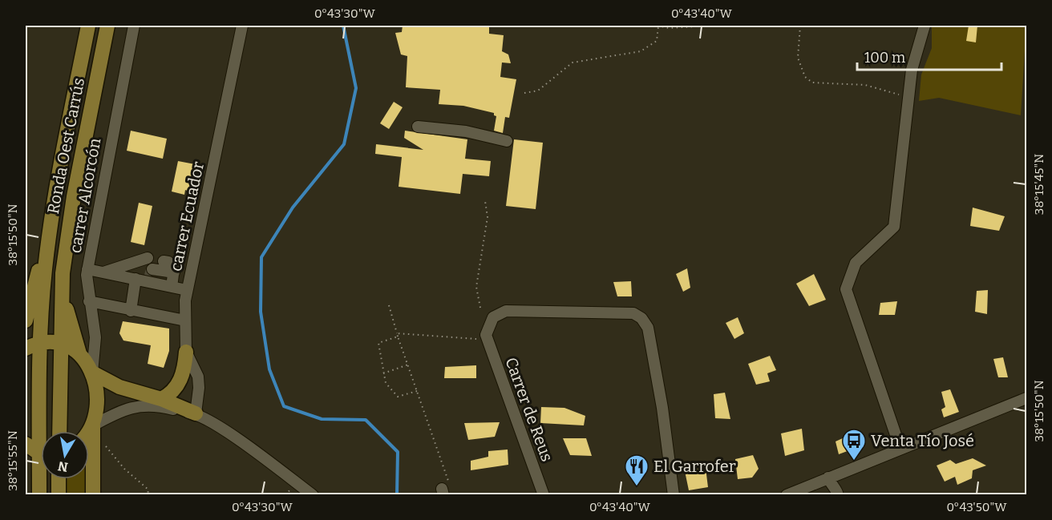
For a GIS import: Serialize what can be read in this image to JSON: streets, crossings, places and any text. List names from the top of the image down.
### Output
{
  "streets": {
    "main road": ["Ronda Oest Carrús"],
    "street": ["carrer Alcorcón", "carrer Ecuador", "Carrer de Reus"]
  },
  "crossings": [
    ["Ronda Oest Carrús", "carrer Alcorcón"]
  ],
  "places": {
    "bus stop": ["Venta Tío José"],
    "restaurant": ["El Garrofer"]
  },
  "scale_bar": "100 m",
  "north": "bottom",
  "coordinates": [
    "0°43'30\"W",
    "0°43'40\"W",
    "38°15'45\"N",
    "38°15'50\"N",
    "38°15'55\"N",
    "0°43'50\"W"
  ]
}
